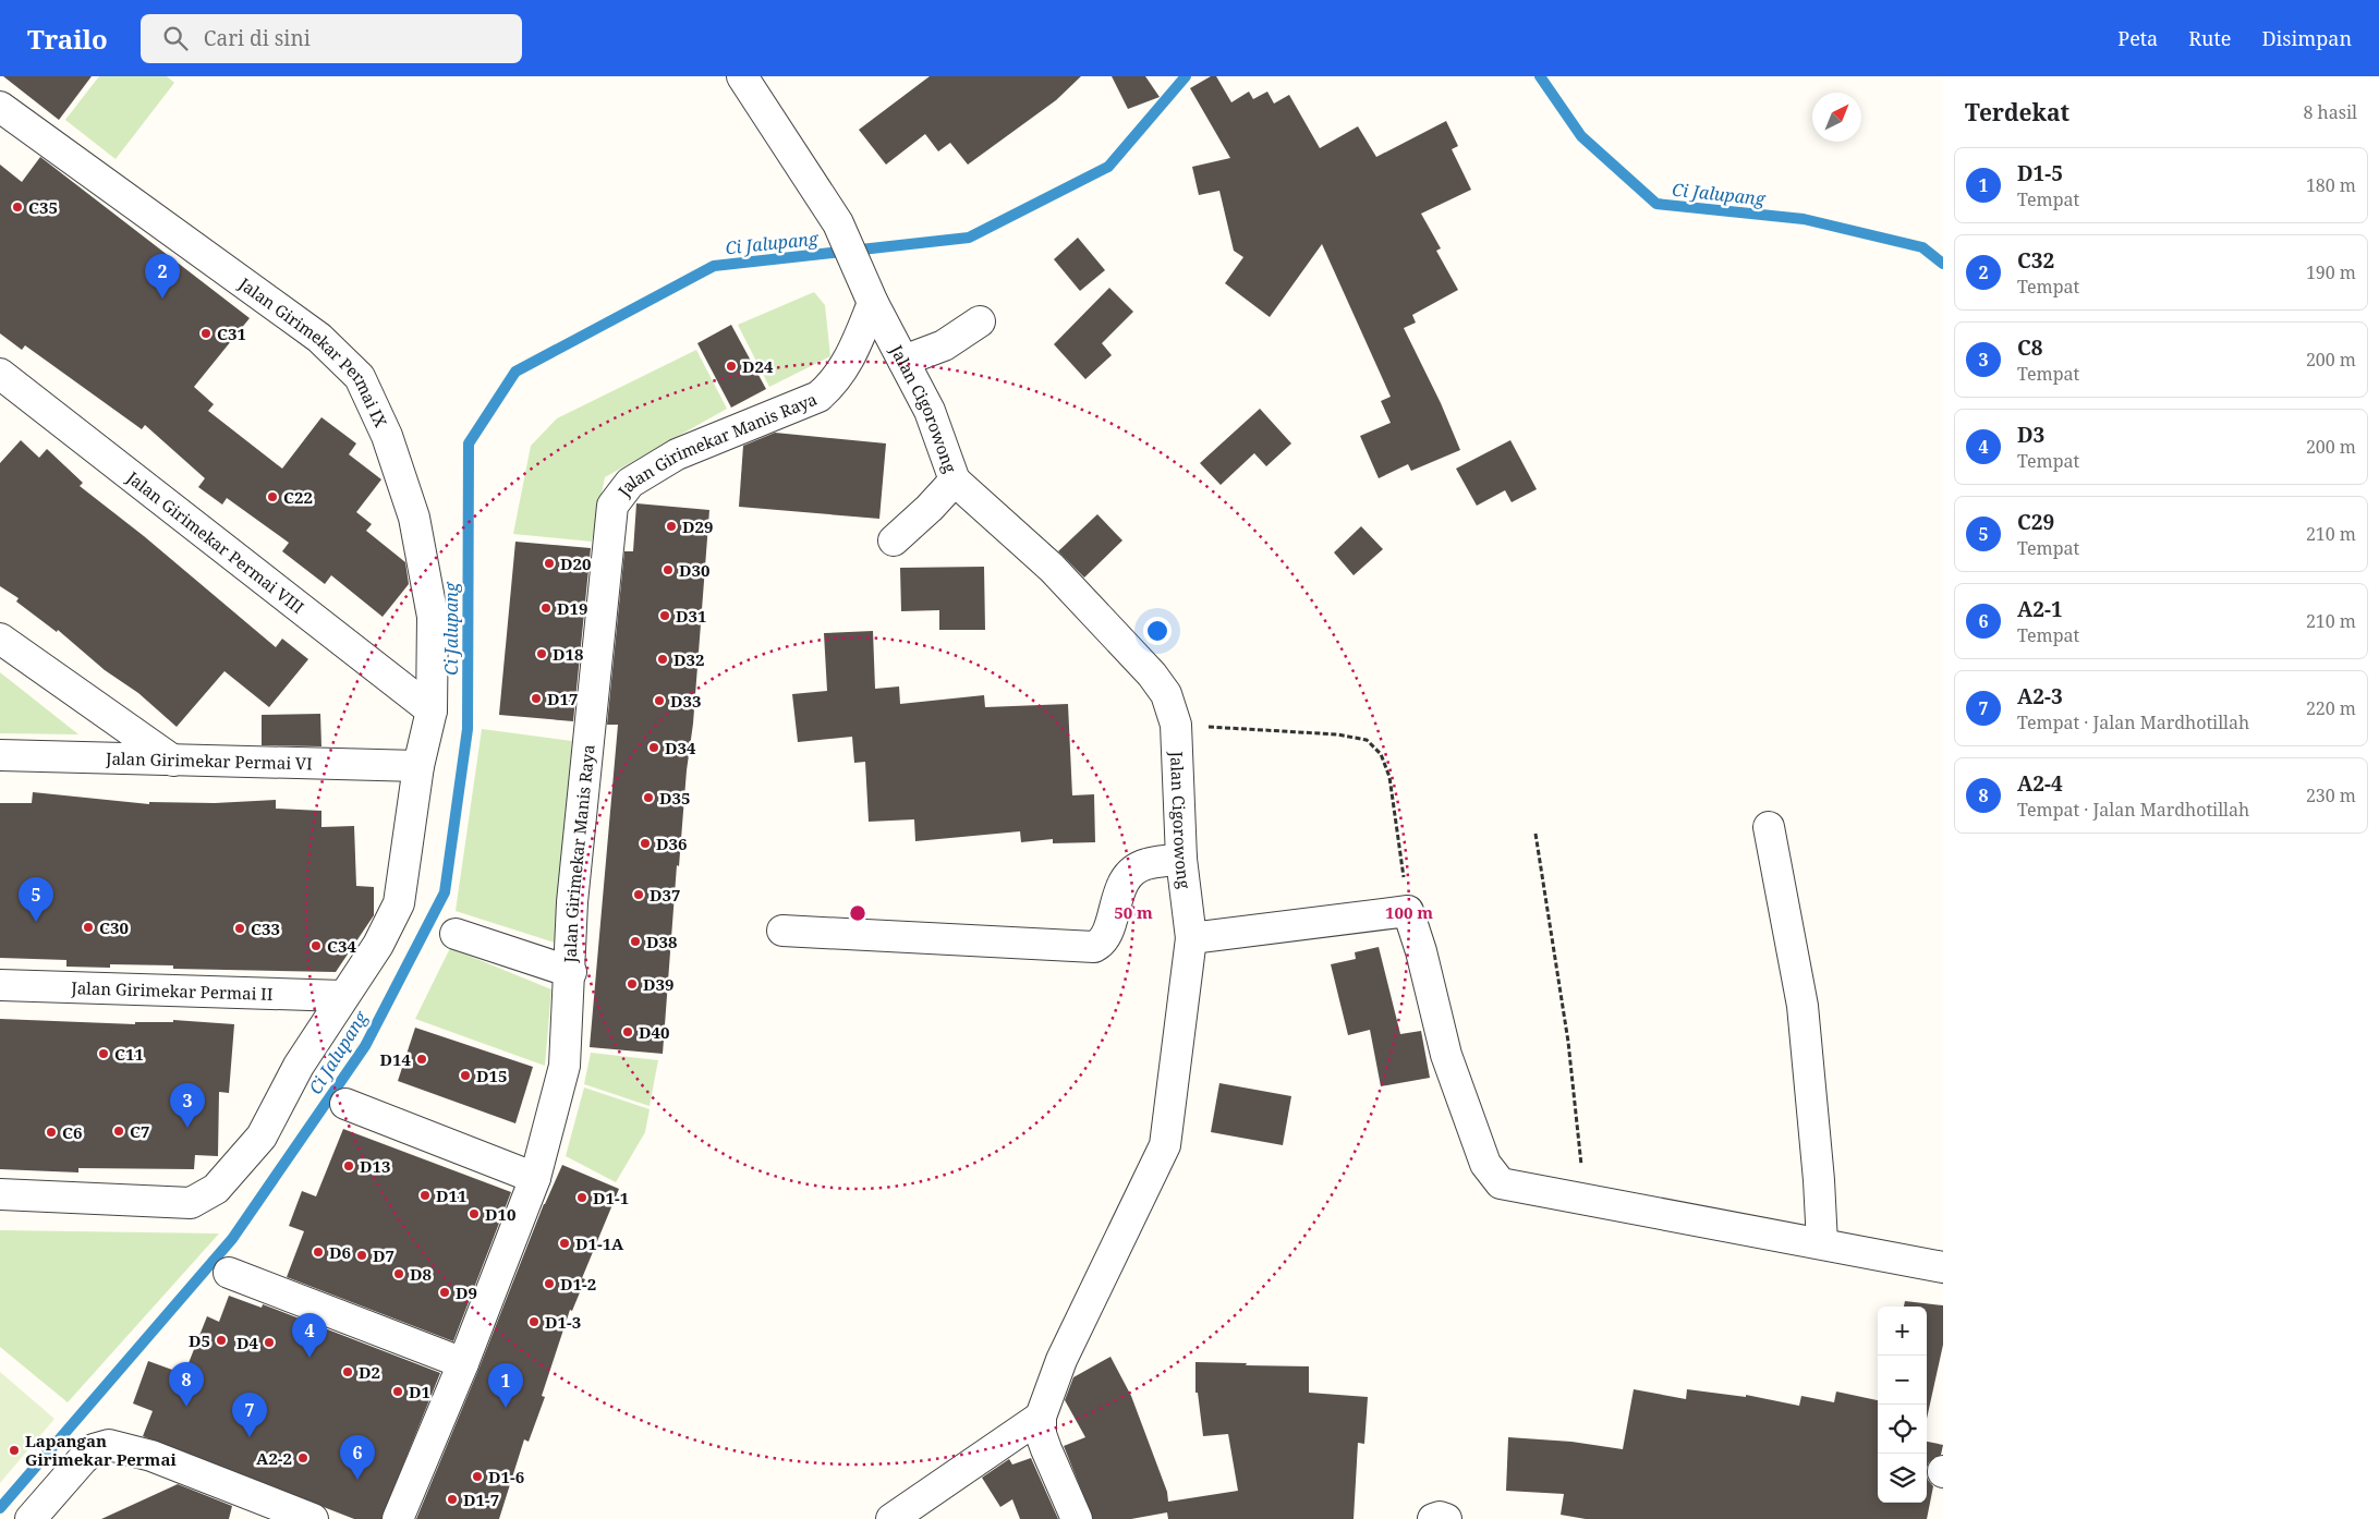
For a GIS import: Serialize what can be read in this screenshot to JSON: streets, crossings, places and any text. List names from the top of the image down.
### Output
{
  "streets": {
    "street": [
      "Jalan Girimekar Permai IX",
      "Jalan Cigorowong",
      "Jalan Girimekar Manis Raya",
      "Jalan Girimekar Permai VIII",
      "Jalan Girimekar Permai VI",
      "Jalan Girimekar Permai II"
    ]
  },
  "crossings": [
    ["Jalan Girimekar Permai IX", "Jalan Girimekar Permai VIII"],
    ["Jalan Girimekar Permai IX", "Jalan Girimekar Permai VI"],
    ["Jalan Girimekar Permai IX", "Jalan Girimekar Permai II"],
    ["Jalan Cigorowong", "Jalan Girimekar Manis Raya"]
  ],
  "water": ["Ci Jalupang"],
  "places": [
    "C35",
    "C31",
    "D24",
    "C22",
    "D29",
    "D20",
    "D30",
    "D19",
    "D31",
    "D18",
    "D32",
    "D17",
    "D33",
    "D34",
    "D35",
    "D36",
    "D37",
    "C30",
    "C33",
    "D38",
    "C34",
    "D39",
    "D40",
    "C11",
    "D14",
    "D15",
    "C7",
    "C6",
    "D13",
    "D11",
    "D1-1",
    "D10",
    "D1-1A",
    "D6",
    "D7",
    "D8",
    "D1-2",
    "D9",
    "D1-3",
    "D5",
    "D4",
    "D2",
    "D1",
    "Lapangan Girimekar Permai",
    "A2-2",
    "D1-6",
    "D1-7"
  ],
  "north": "top right",
  "page": {
    "header": "Trailo",
    "search": "Cari di sini",
    "nav": ["Peta", "Rute", "Disimpan"],
    "heading": ["Terdekat", "8 hasil"],
    "list": [
      {
        "mark": "1",
        "name": "D1-5",
        "note": "Tempat",
        "value": "180 m"
      },
      {
        "mark": "2",
        "name": "C32",
        "note": "Tempat",
        "value": "190 m"
      },
      {
        "mark": "3",
        "name": "C8",
        "note": "Tempat",
        "value": "200 m"
      },
      {
        "mark": "4",
        "name": "D3",
        "note": "Tempat",
        "value": "200 m"
      },
      {
        "mark": "5",
        "name": "C29",
        "note": "Tempat",
        "value": "210 m"
      },
      {
        "mark": "6",
        "name": "A2-1",
        "note": "Tempat",
        "value": "210 m"
      },
      {
        "mark": "7",
        "name": "A2-3",
        "note": "Tempat · Jalan Mardhotillah",
        "value": "220 m"
      },
      {
        "mark": "8",
        "name": "A2-4",
        "note": "Tempat · Jalan Mardhotillah",
        "value": "230 m"
      }
    ],
    "pins": [
      "2",
      "5",
      "3",
      "4",
      "8",
      "1",
      "7",
      "6"
    ],
    "map_buttons": ["+", "−"]
  },
  "rings": ["50 m", "100 m"]
}
